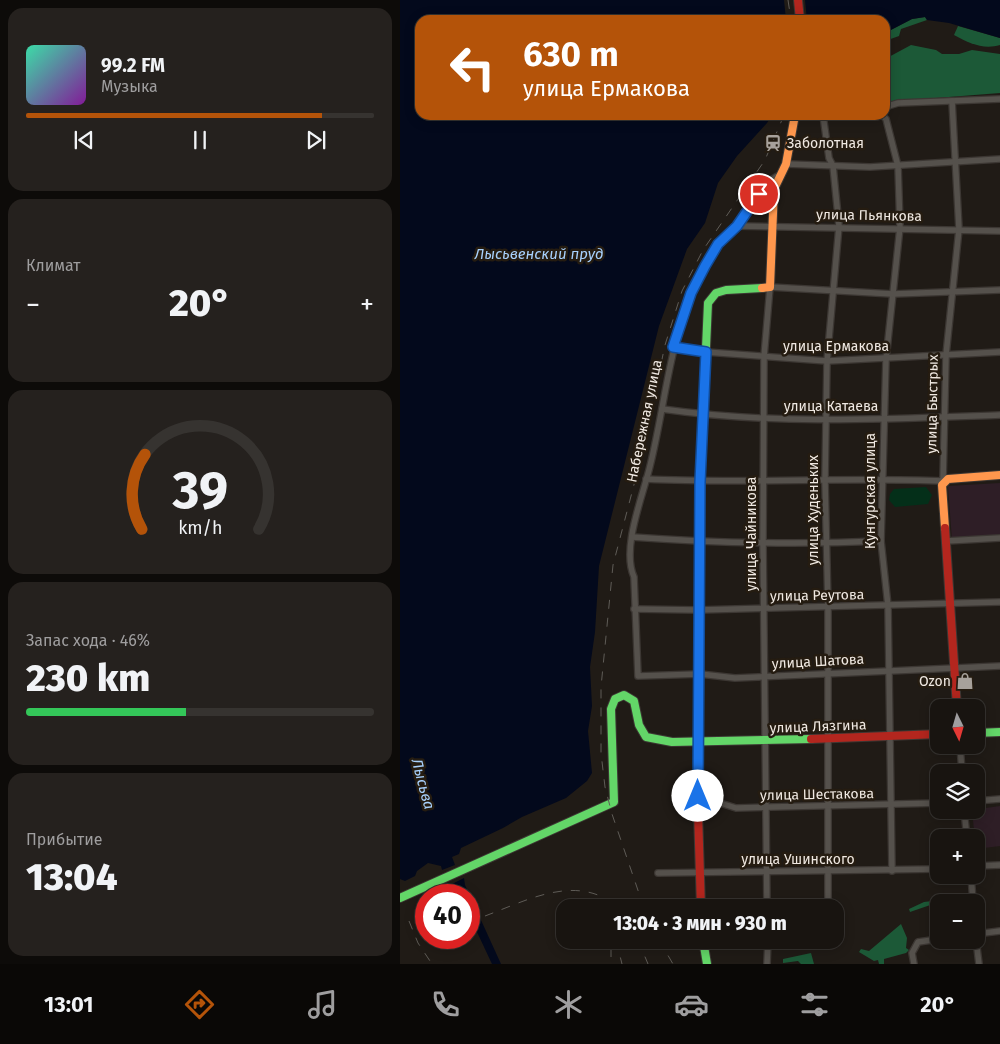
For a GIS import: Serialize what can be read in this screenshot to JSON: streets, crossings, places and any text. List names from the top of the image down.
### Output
{
  "streets": {
    "street": [
      "улица Пьянкова",
      "улица Ермакова",
      "улица Быстрых",
      "улица Катаева",
      "Набережная улица",
      "Кунгурская улица",
      "улица Худеньких",
      "улица Чайникова",
      "улица Реутова",
      "улица Шатова",
      "улица Лязгина",
      "улица Шестакова",
      "улица Ушинского"
    ]
  },
  "crossings": [
    ["улица Пьянкова", "улица Быстрых"],
    ["улица Пьянкова", "Набережная улица"],
    ["улица Пьянкова", "Кунгурская улица"],
    ["улица Пьянкова", "улица Худеньких"],
    ["улица Пьянкова", "улица Чайникова"],
    ["улица Ермакова", "улица Быстрых"],
    ["улица Ермакова", "Набережная улица"],
    ["улица Ермакова", "Кунгурская улица"],
    ["улица Ермакова", "улица Худеньких"],
    ["улица Ермакова", "улица Чайникова"],
    ["улица Быстрых", "улица Катаева"],
    ["улица Быстрых", "улица Реутова"],
    ["улица Быстрых", "улица Шатова"],
    ["улица Катаева", "Набережная улица"],
    ["улица Катаева", "Кунгурская улица"],
    ["улица Катаева", "улица Худеньких"],
    ["улица Катаева", "улица Чайникова"],
    ["Набережная улица", "улица Чайникова"],
    ["Набережная улица", "улица Реутова"],
    ["Набережная улица", "улица Шатова"],
    ["Кунгурская улица", "улица Реутова"],
    ["Кунгурская улица", "улица Шатова"],
    ["Кунгурская улица", "улица Лязгина"],
    ["Кунгурская улица", "улица Шестакова"],
    ["Кунгурская улица", "улица Ушинского"],
    ["улица Худеньких", "улица Реутова"],
    ["улица Худеньких", "улица Шатова"],
    ["улица Худеньких", "улица Лязгина"],
    ["улица Худеньких", "улица Шестакова"],
    ["улица Худеньких", "улица Ушинского"],
    ["улица Чайникова", "улица Реутова"],
    ["улица Чайникова", "улица Шатова"],
    ["улица Чайникова", "улица Лязгина"],
    ["улица Чайникова", "улица Шестакова"],
    ["улица Чайникова", "улица Ушинского"]
  ],
  "water": ["Лысьвенский пруд", "Лысьва"],
  "places": {
    "station": ["Заболотная"],
    "shop": ["Ozon"]
  },
  "north": "bottom",
  "page": {
    "turn": ["630 m", "улица Ермакова"],
    "song": ["99.2 FM", "Музыка"],
    "tile": [
      "Климат",
      ["Запас хода · 46%", "230 km"],
      ["Прибытие", "13:04"]
    ],
    "heat": ["−", "20°", "+"],
    "map_buttons": ["+", "−"],
    "limit": "40",
    "trip": "13:04 · 3 мин · 930 m",
    "tabs": ["13:01", "20°"],
    "gauge": ["39", "km/h"]
  }
}
